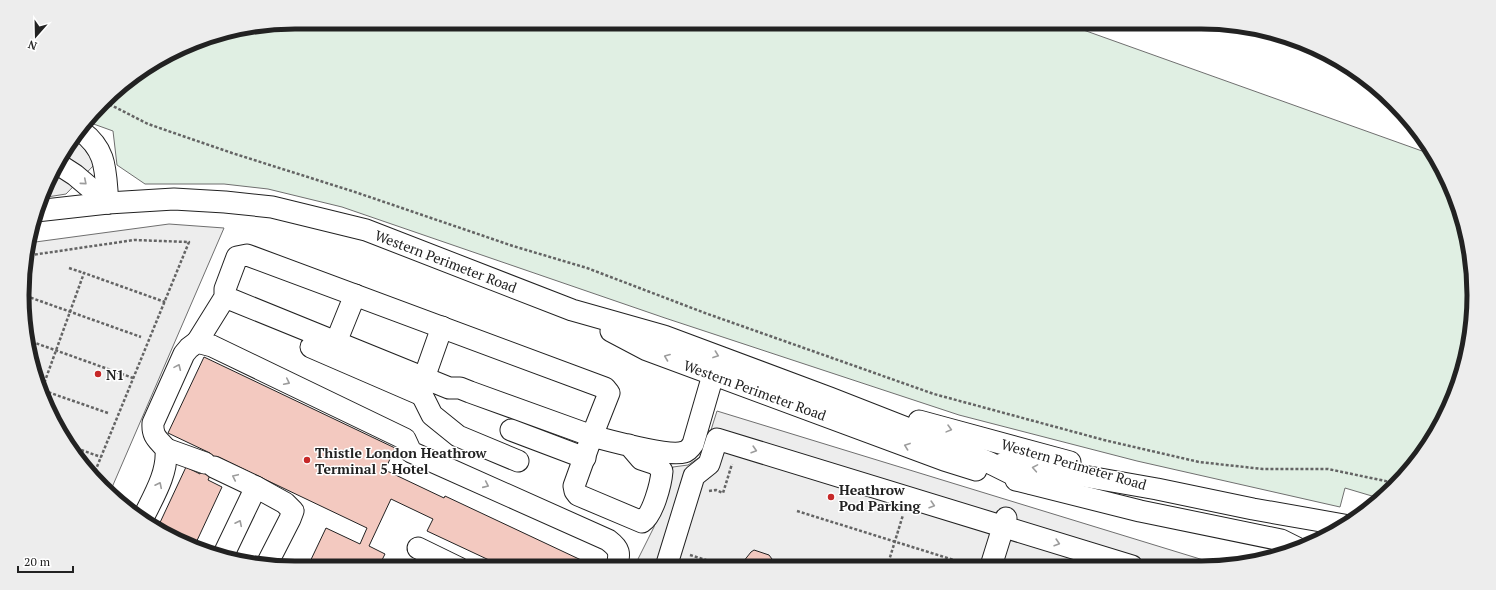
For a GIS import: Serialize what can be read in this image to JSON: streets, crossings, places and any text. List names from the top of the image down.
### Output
{
  "streets": {
    "street": ["Western Perimeter Road"]
  },
  "places": ["N1", "Thistle London Heathrow Terminal 5 Hotel", "Heathrow Pod Parking"],
  "scale_bar": "20 m",
  "north": "bottom"
}
